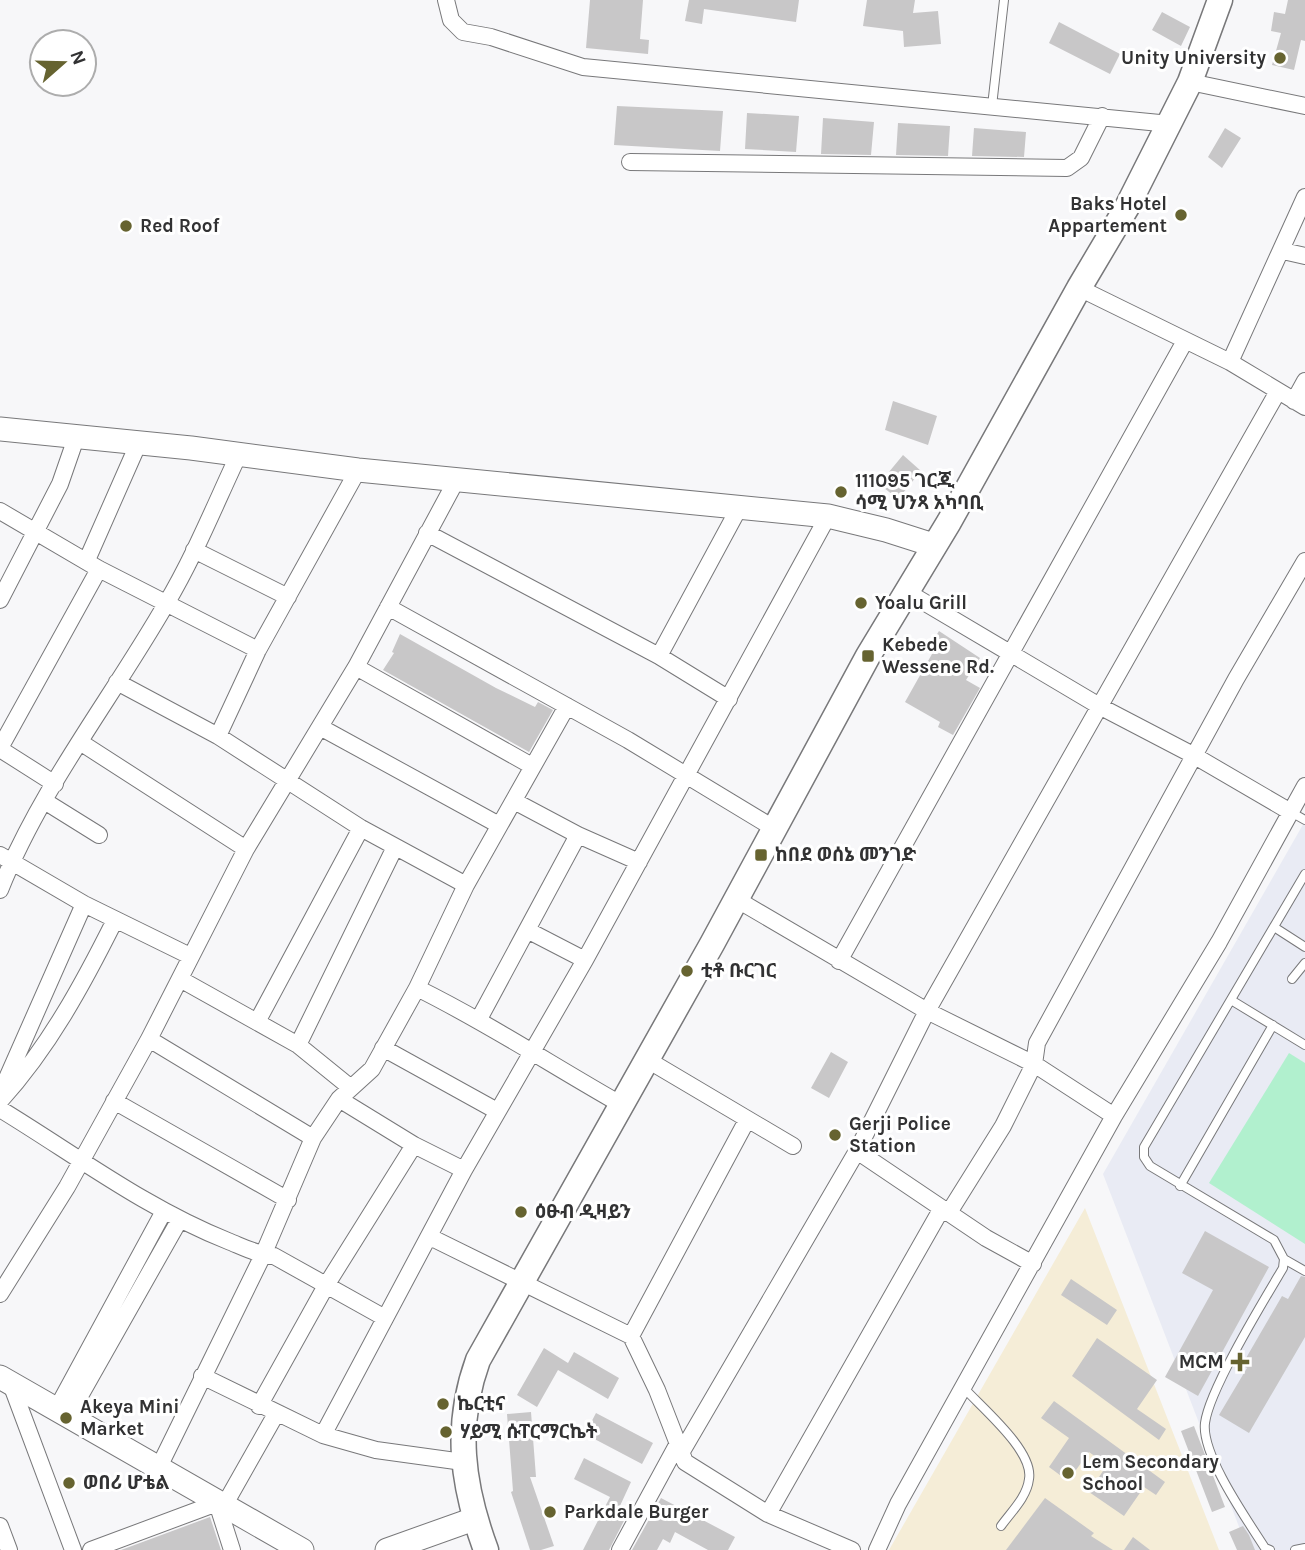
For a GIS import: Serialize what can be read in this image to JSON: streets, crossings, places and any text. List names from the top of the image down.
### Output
{
  "places": {
    "other": [
      "Unity University",
      "Baks Hotel Appartement",
      "Red Roof",
      "111095 ገርጂ ሳሚ ህንጻ አካባቢ",
      "Yoalu Grill",
      "ቲቶ ቡርገር",
      "Gerji Police Station",
      "ዕፁብ ዲዛይን",
      "ኬርቲና",
      "Akeya Mini Market",
      "ሃይሚ ሱፐርማርኬት",
      "Lem Secondary School",
      "ወበሪ ሆቴል",
      "Parkdale Burger"
    ],
    "transit": ["Kebede Wessene Rd.", "ከበደ ወሰኔ መንገድ"],
    "health": ["MCM"]
  },
  "north": "right"
}
